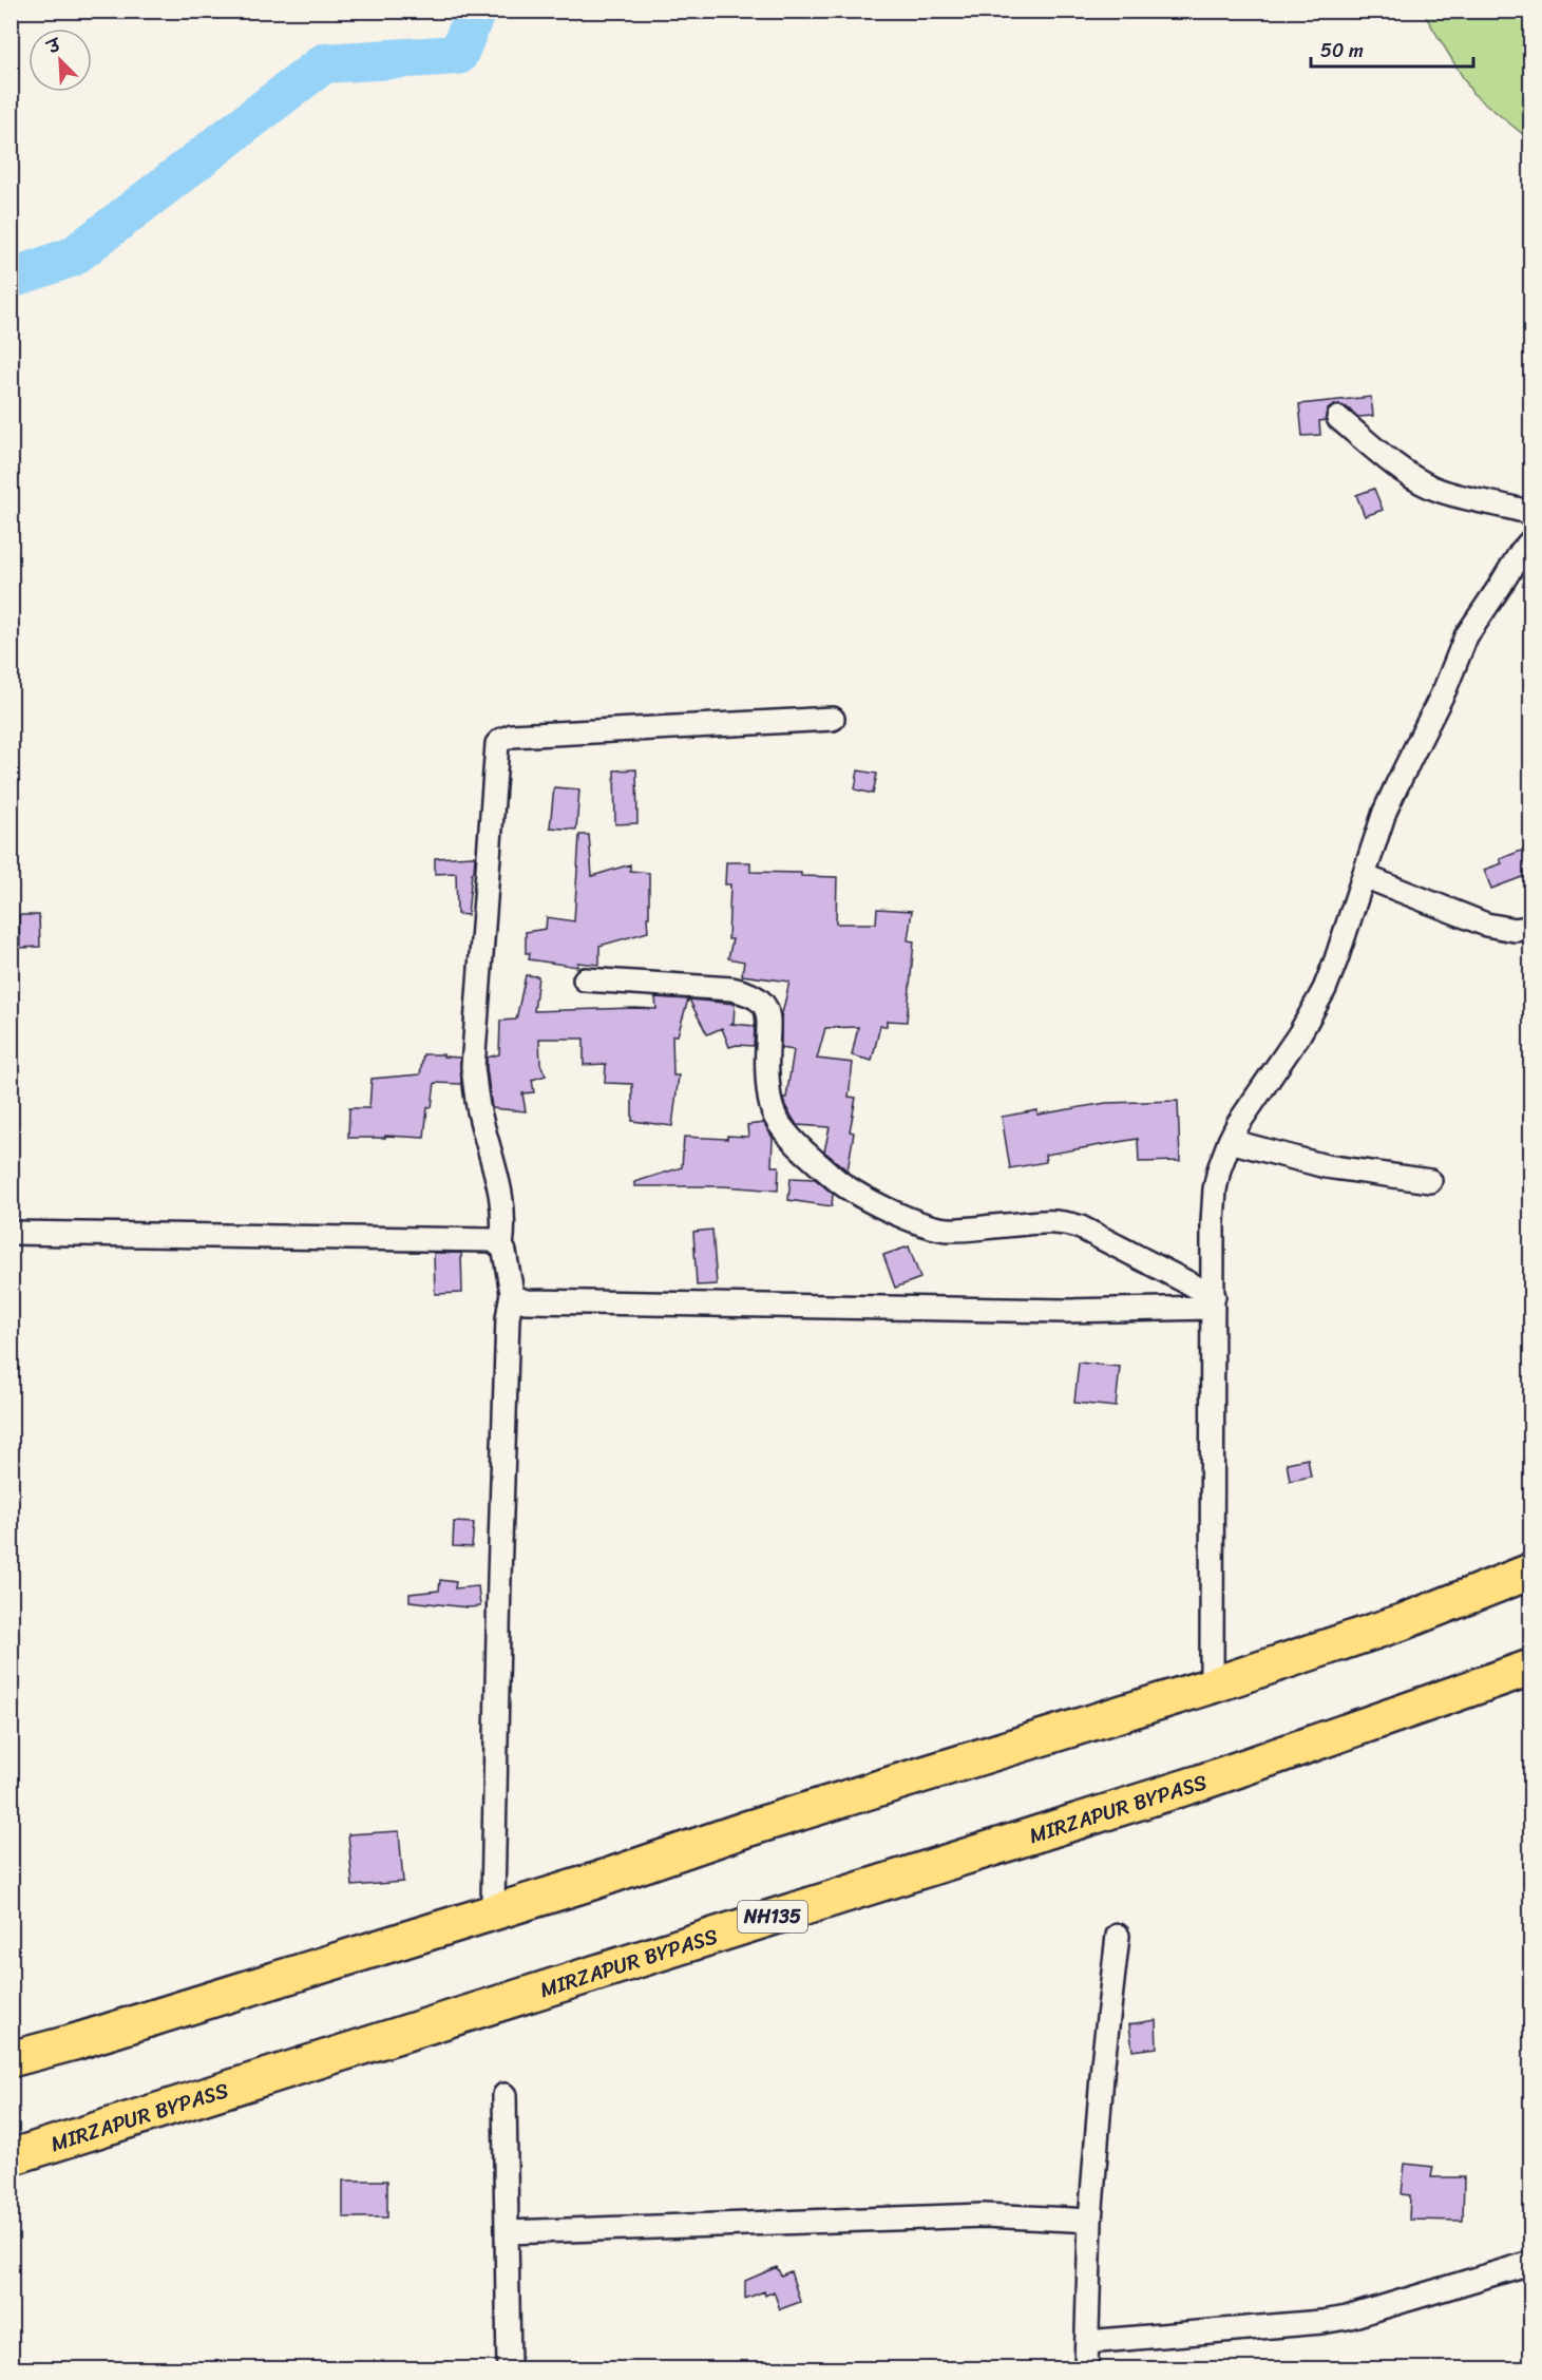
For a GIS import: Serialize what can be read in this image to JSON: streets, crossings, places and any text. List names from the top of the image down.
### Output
{
  "streets": {
    "highway": ["MIRZAPUR BYPASS", "NH135"]
  },
  "scale_bar": "50 m",
  "north": "top left"
}
